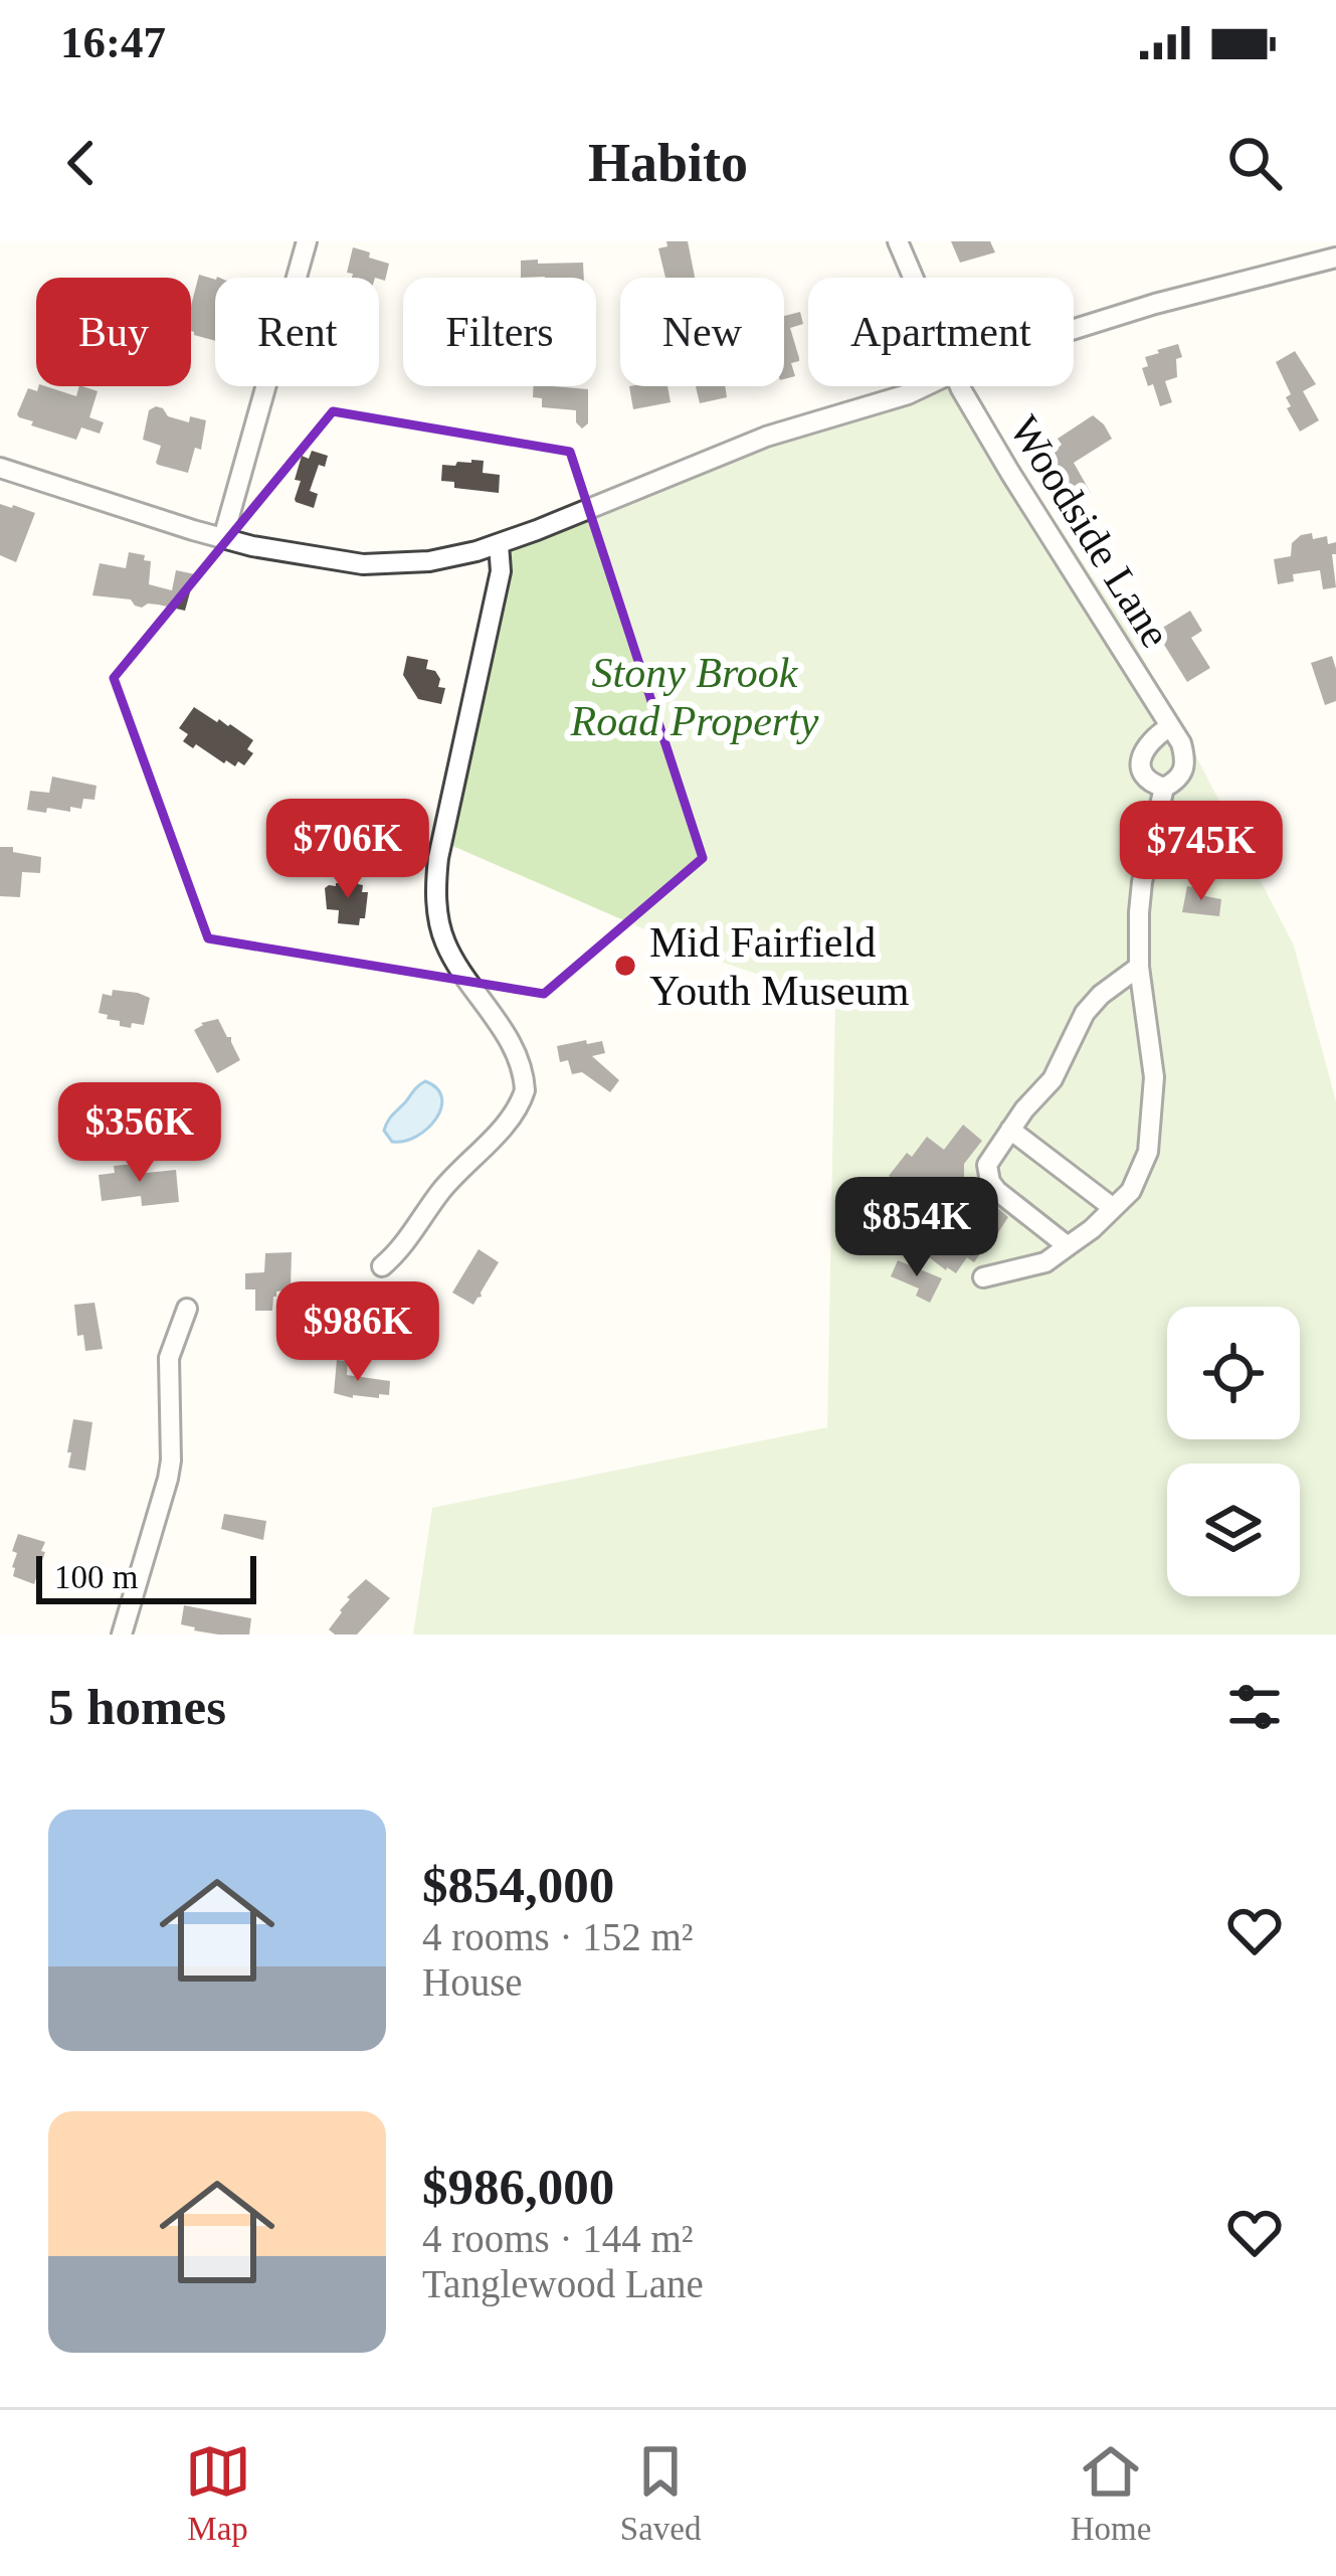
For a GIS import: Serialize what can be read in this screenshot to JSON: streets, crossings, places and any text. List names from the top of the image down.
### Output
{
  "streets": {
    "street": ["Woodside Lane"]
  },
  "parks": ["Stony Brook Road Property"],
  "places": ["Mid Fairfield Youth Museum"],
  "scale_bar": "100 m",
  "page": {
    "status": "16:47",
    "header": "Habito",
    "chip": [
      "Buy",
      "Rent",
      "Filters",
      "New",
      "Apartment"
    ],
    "price": [
      "$706K",
      "$745K",
      "$356K",
      "$854K",
      "$986K"
    ],
    "scale": "100 m",
    "heading": "5 homes",
    "list": [
      {
        "name": "$854,000",
        "note": "4 rooms · 152 m² · House"
      },
      {
        "name": "$986,000",
        "note": "4 rooms · 144 m² · Tanglewood Lane"
      }
    ],
    "tabs": ["Map", "Saved", "Home"]
  }
}
